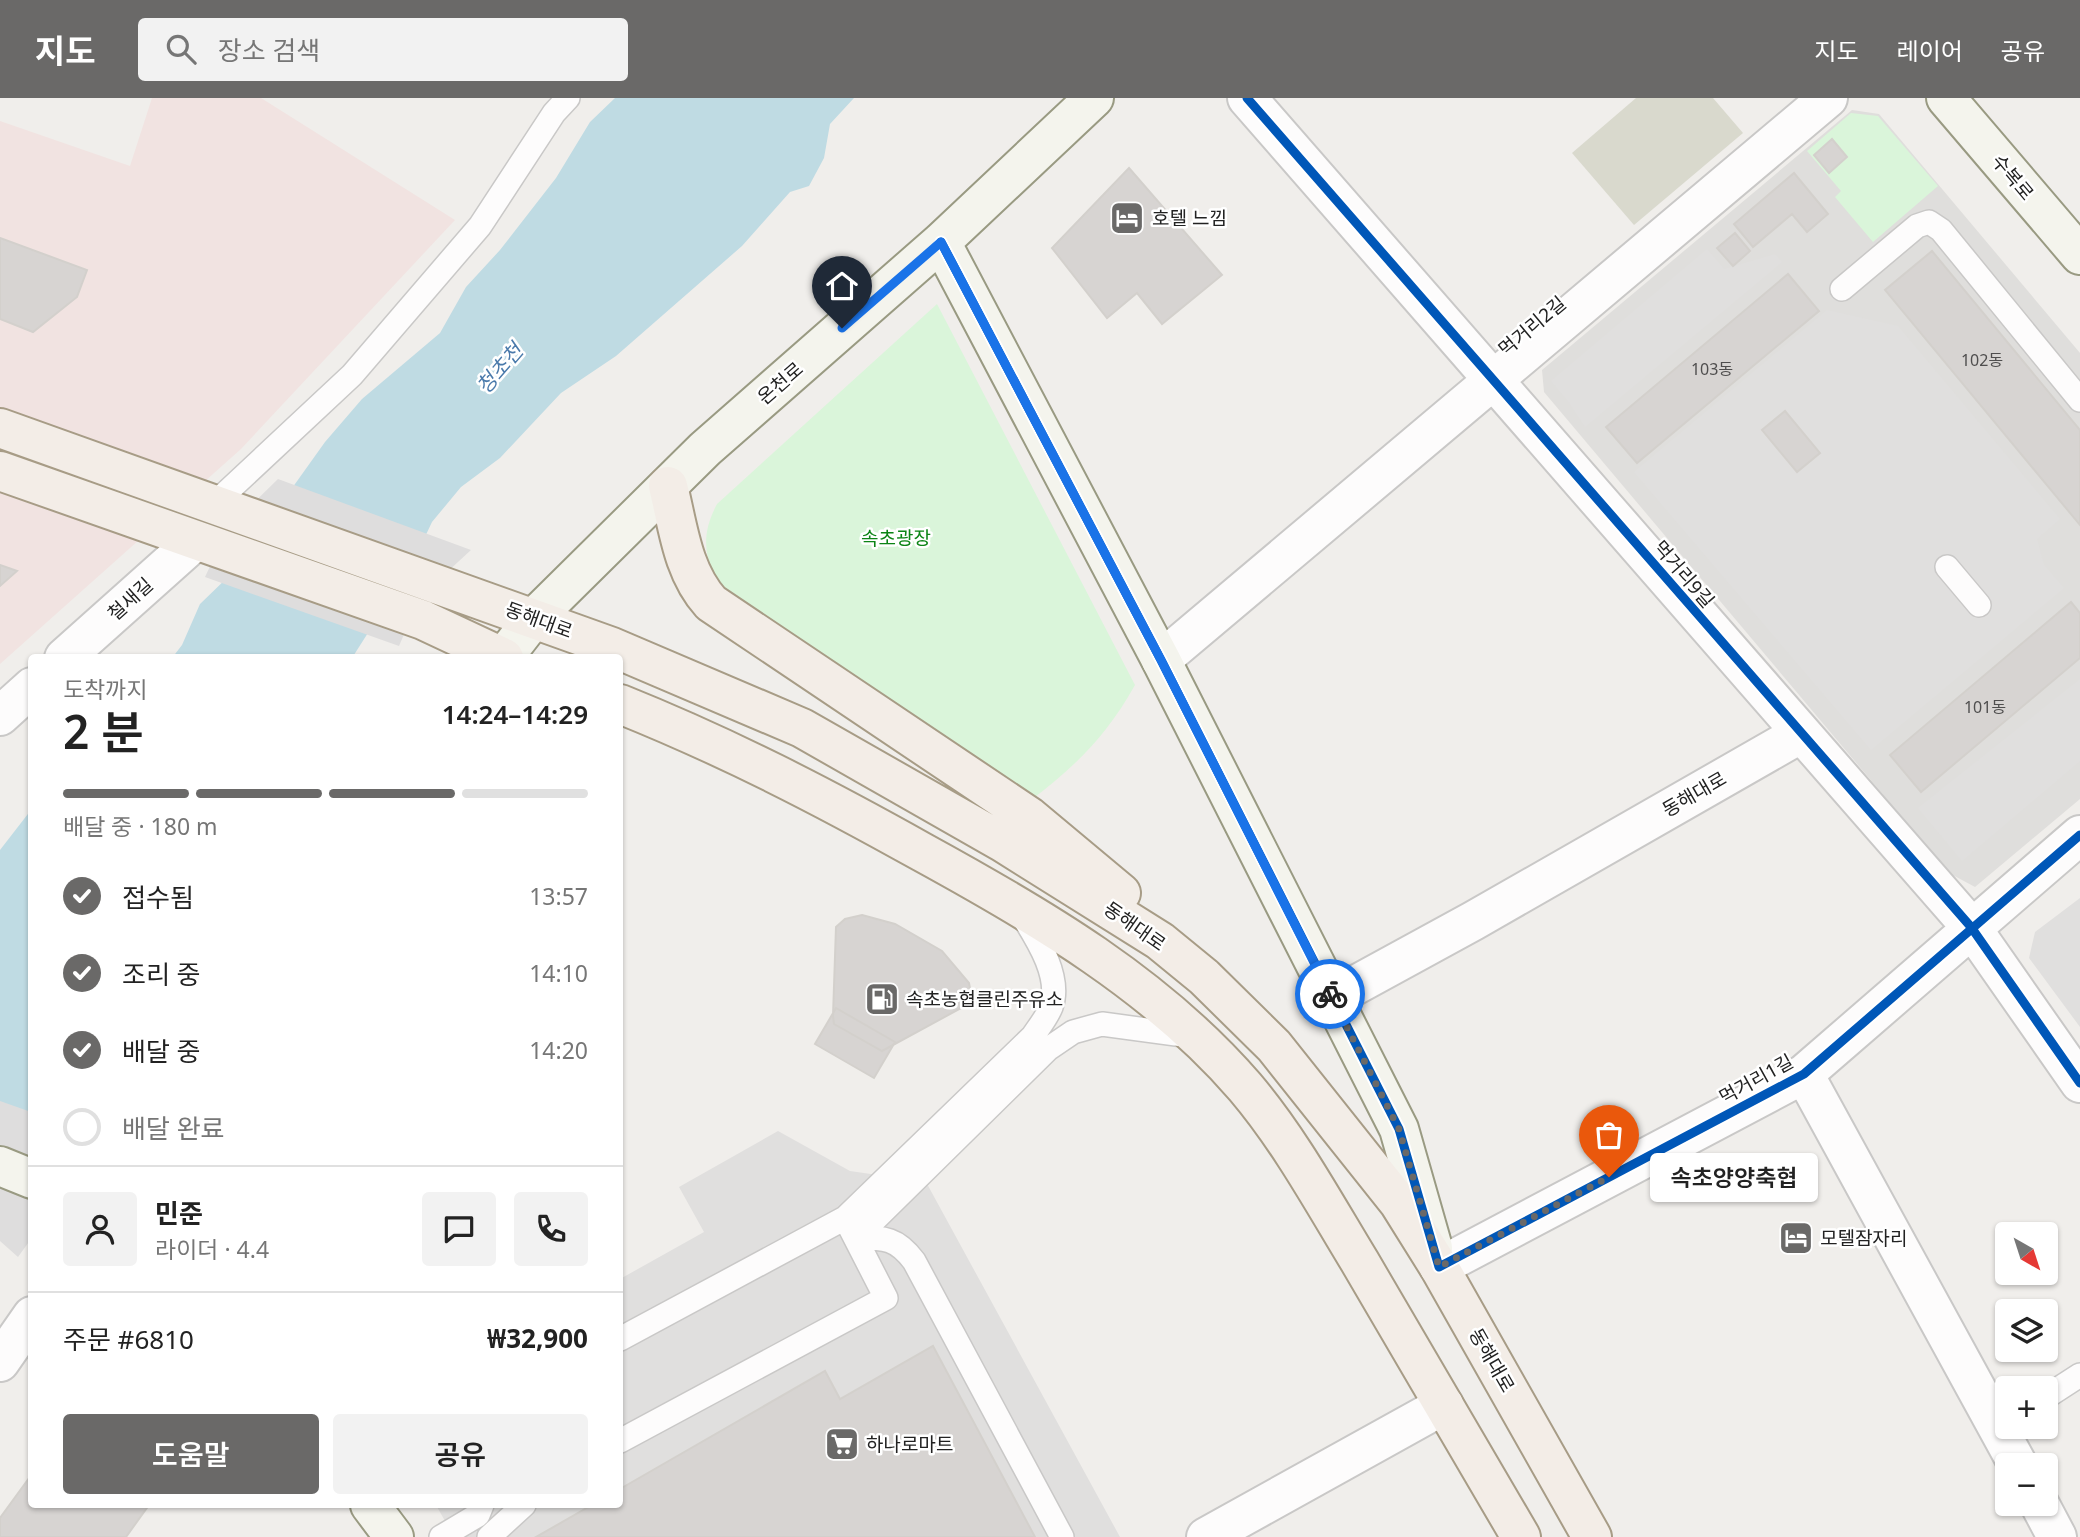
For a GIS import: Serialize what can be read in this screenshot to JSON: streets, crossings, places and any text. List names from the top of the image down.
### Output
{
  "streets": {
    "main road": ["동해대로"],
    "street": [
      "수복로",
      "먹거리2길",
      "온천로",
      "먹거리9길",
      "철새길",
      "먹거리1길"
    ]
  },
  "crossings": [
    ["먹거리2길", "먹거리9길"],
    ["온천로", "동해대로"],
    ["먹거리9길", "동해대로"],
    ["먹거리9길", "먹거리1길"],
    ["동해대로", "먹거리1길"]
  ],
  "water": ["청초천"],
  "parks": ["속초광장"],
  "places": {
    "hotel": ["호텔 느낌", "모텔잠자리"],
    "fuel station": ["속초농협클린주유소"],
    "other": ["속초양양축협"],
    "supermarket": ["하나로마트"]
  },
  "house_numbers": ["102동", "103동", "101동"],
  "north": "bottom right",
  "page": {
    "header": "지도",
    "search": "장소 검색",
    "nav": ["지도", "레이어", "공유"],
    "heading": ["2 분", "도착까지", "14:24–14:29"],
    "panel": [
      "민준",
      "라이더 · 4.4",
      "주문 #6810",
      "₩32,900"
    ],
    "bar": "배달 중 · 180 m",
    "list": [
      ["접수됨", "13:57"],
      ["조리 중", "14:10"],
      ["배달 중", "14:20"],
      "배달 완료"
    ],
    "bubble": "속초양양축협",
    "map_buttons": ["+", "−"],
    "buttons": ["도움말", "공유"]
  }
}
